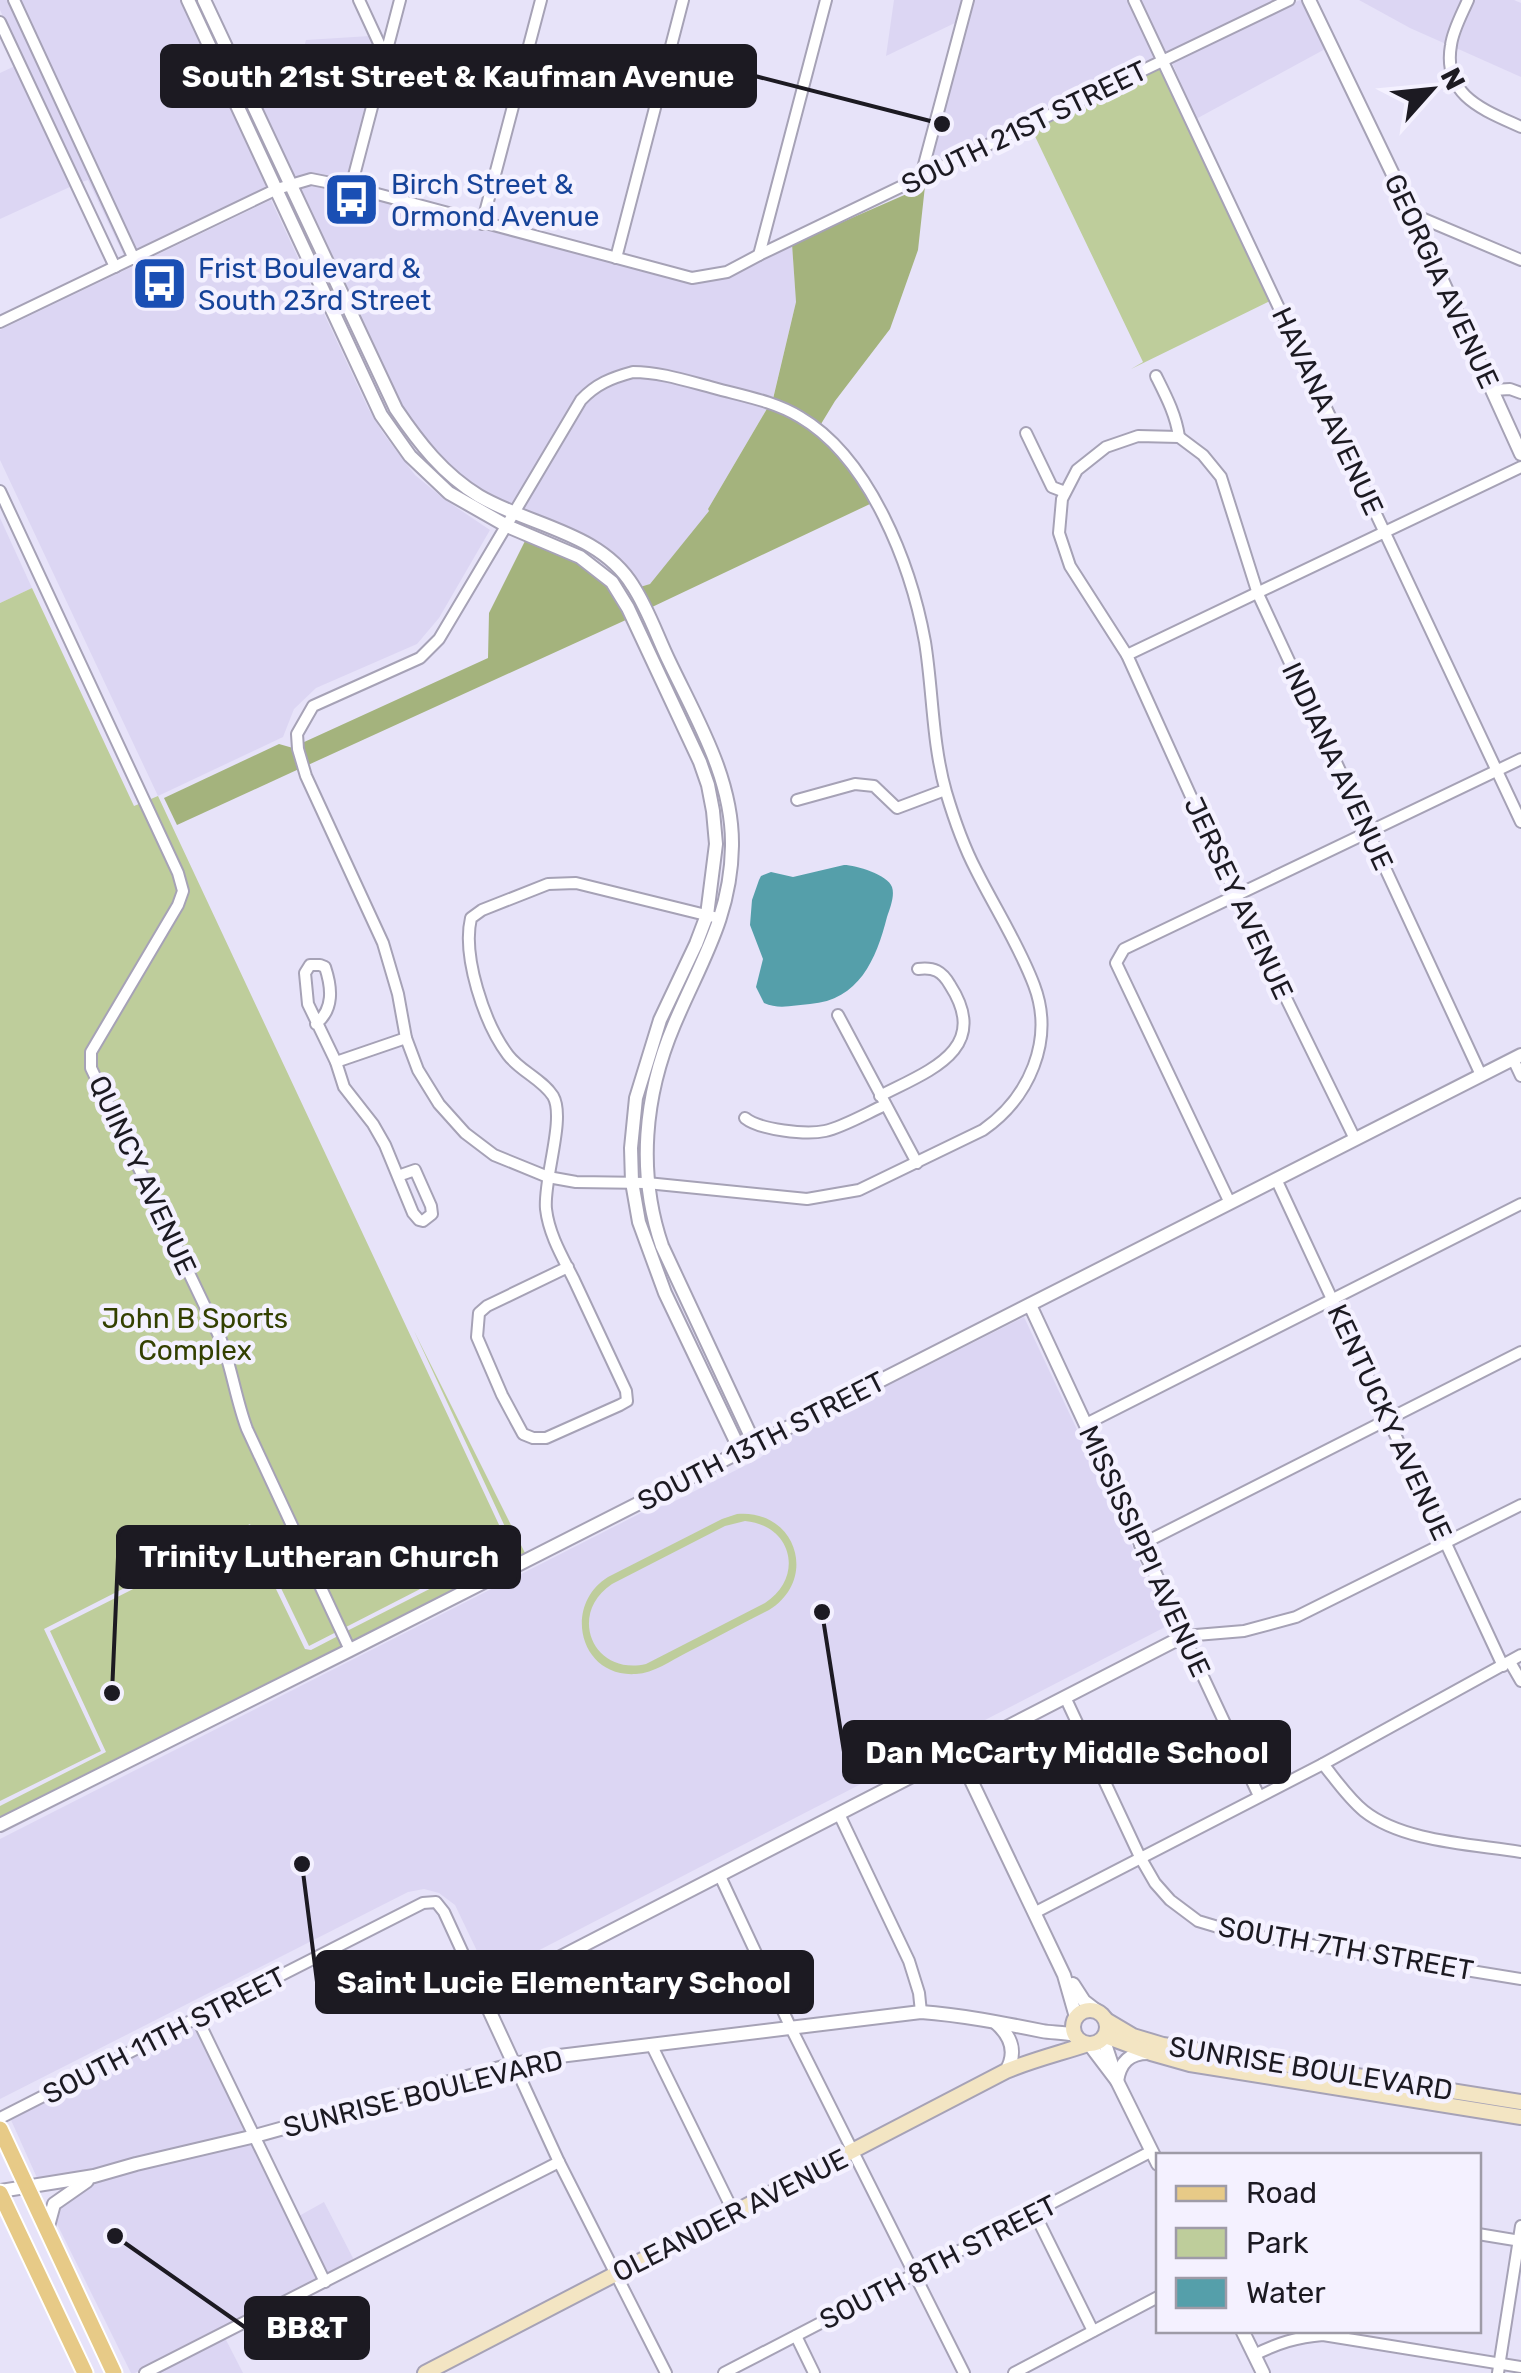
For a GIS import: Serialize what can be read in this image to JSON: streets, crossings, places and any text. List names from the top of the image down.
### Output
{
  "streets": {
    "main road": ["SUNRISE BOULEVARD", "OLEANDER AVENUE"],
    "street": [
      "SOUTH 21ST STREET",
      "GEORGIA AVENUE",
      "HAVANA AVENUE",
      "INDIANA AVENUE",
      "JERSEY AVENUE",
      "QUINCY AVENUE",
      "KENTUCKY AVENUE",
      "SOUTH 13TH STREET",
      "MISSISSIPPI AVENUE",
      "SOUTH 7TH STREET",
      "SOUTH 11TH STREET",
      "SOUTH 8TH STREET"
    ]
  },
  "crossings": [
    ["SOUTH 21ST STREET", "HAVANA AVENUE"],
    ["INDIANA AVENUE", "JERSEY AVENUE"],
    ["INDIANA AVENUE", "SOUTH 13TH STREET"],
    ["JERSEY AVENUE", "SOUTH 13TH STREET"],
    ["QUINCY AVENUE", "SOUTH 13TH STREET"],
    ["KENTUCKY AVENUE", "SOUTH 13TH STREET"],
    ["SOUTH 13TH STREET", "MISSISSIPPI AVENUE"],
    ["SUNRISE BOULEVARD", "OLEANDER AVENUE"]
  ],
  "parks": ["John B Sports Complex"],
  "places": {
    "other": [
      "South 21st Street & Kaufman Avenue",
      "Dan McCarty Middle School",
      "Trinity Lutheran Church",
      "Saint Lucie Elementary School",
      "BB&T"
    ],
    "bus stop": ["Birch Street & Ormond Avenue", "Frist Boulevard & South 23rd Street"]
  },
  "legend": ["Road", "Park", "Water"],
  "north": "top right"
}
